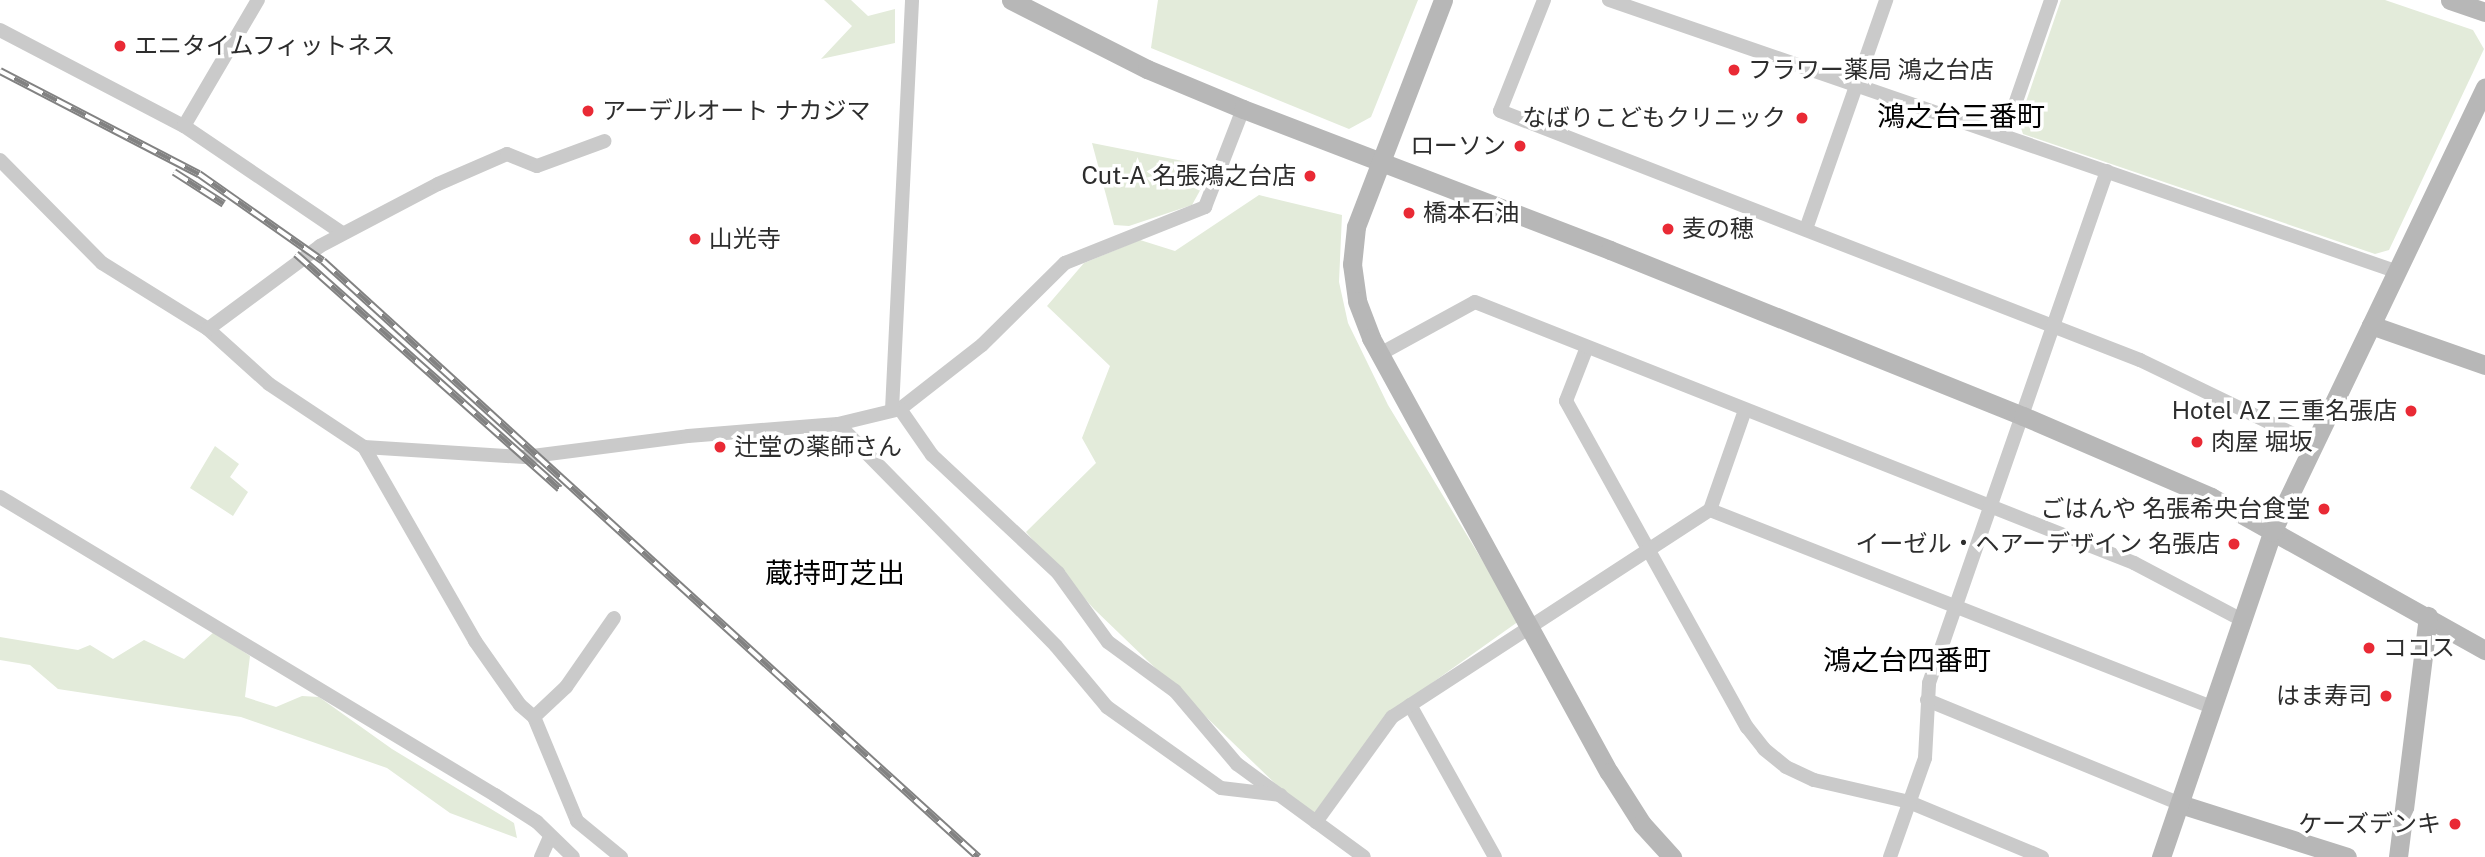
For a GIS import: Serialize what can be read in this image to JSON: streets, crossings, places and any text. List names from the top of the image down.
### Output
{
  "districts": ["鴻之台三番町", "蔵持町芝出", "鴻之台四番町"],
  "places": [
    "エニタイムフィットネス",
    "フラワー薬局 鴻之台店",
    "アーデルオート ナカジマ",
    "なばりこどもクリニック",
    "ローソン",
    "Cut-A 名張鴻之台店",
    "橋本石油",
    "麦の穂",
    "山光寺",
    "Hotel AZ 三重名張店",
    "肉屋 堀坂",
    "辻堂の薬師さん",
    "ごはんや 名張希央台食堂",
    "イーゼル・ヘアーデザイン 名張店",
    "ココス",
    "はま寿司",
    "ケーズデンキ"
  ]
}
